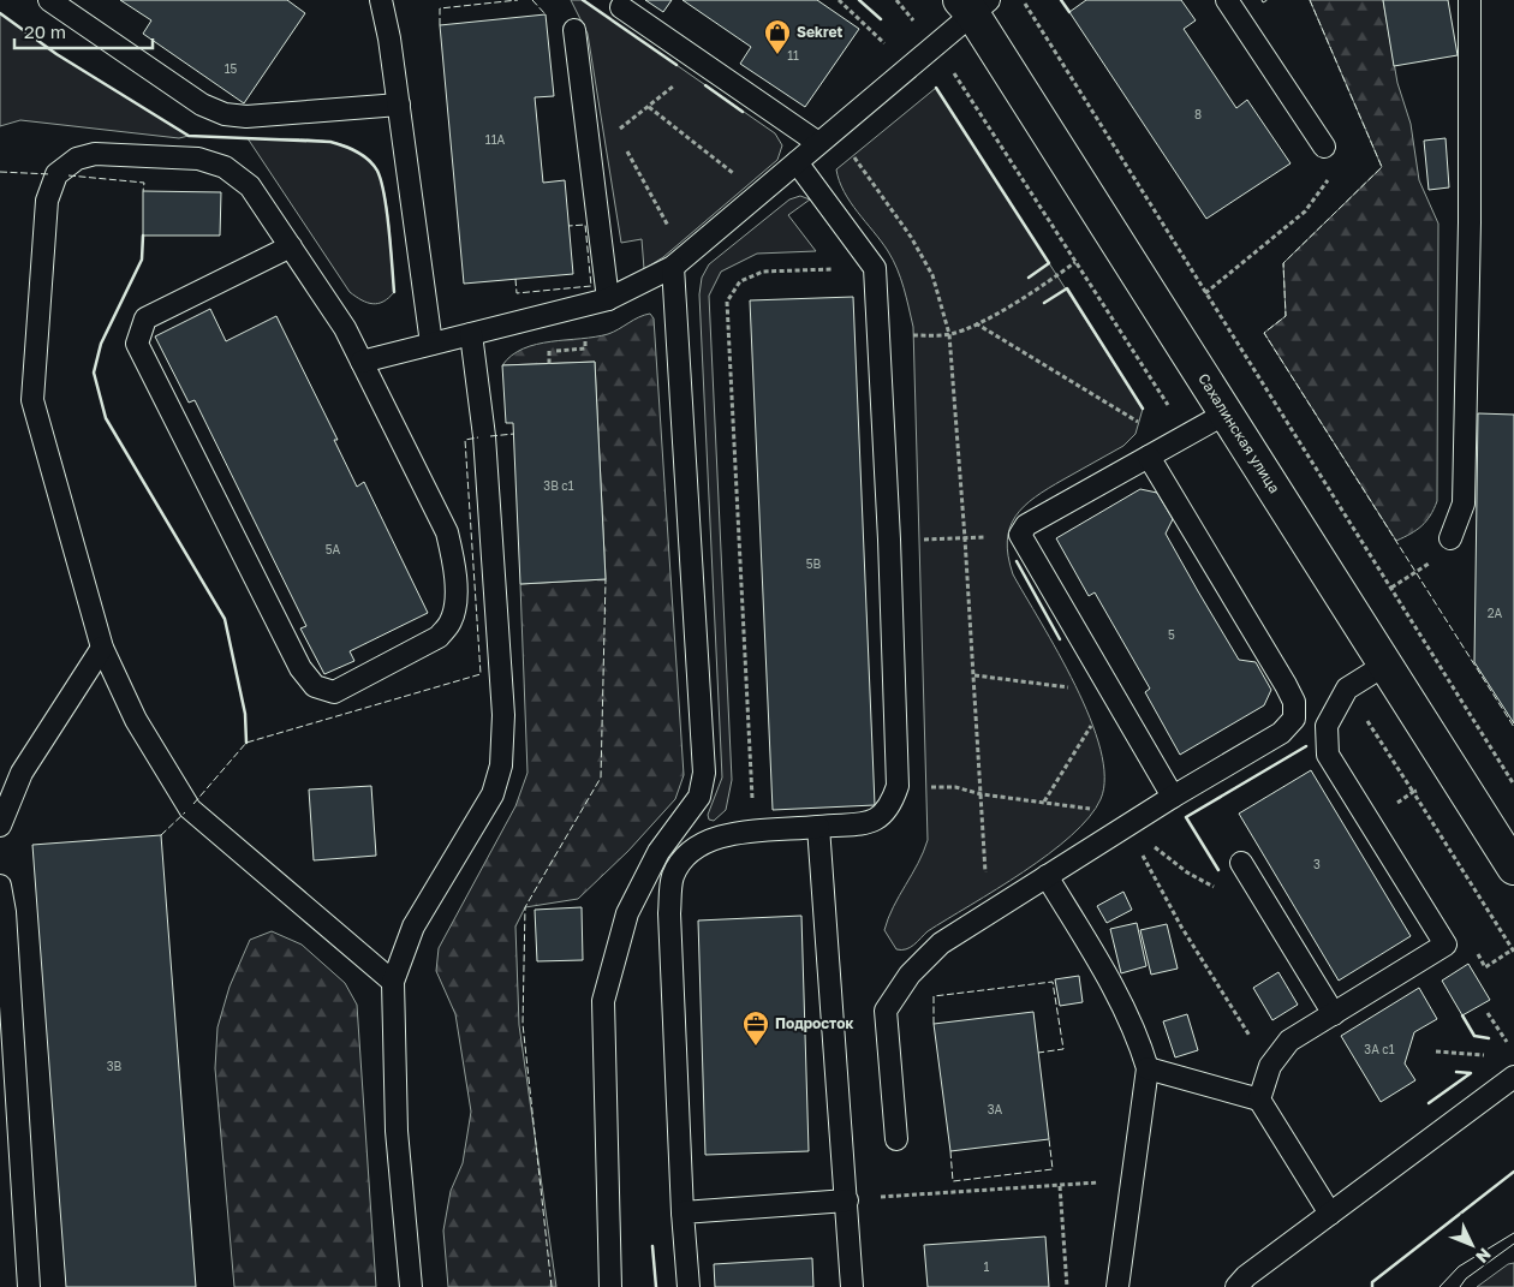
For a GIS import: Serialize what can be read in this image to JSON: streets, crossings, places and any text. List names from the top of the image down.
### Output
{
  "streets": {
    "main road": ["Сахалинская улица"]
  },
  "places": {
    "shop": ["Sekret"],
    "office": ["Подросток"]
  },
  "house_numbers": [
    "11",
    "15",
    "8",
    "11А",
    "3В с1",
    "5А",
    "5В",
    "2А",
    "5",
    "3",
    "3А с1",
    "3В",
    "3А",
    "1"
  ],
  "scale_bar": "20 m",
  "north": "bottom right"
}
